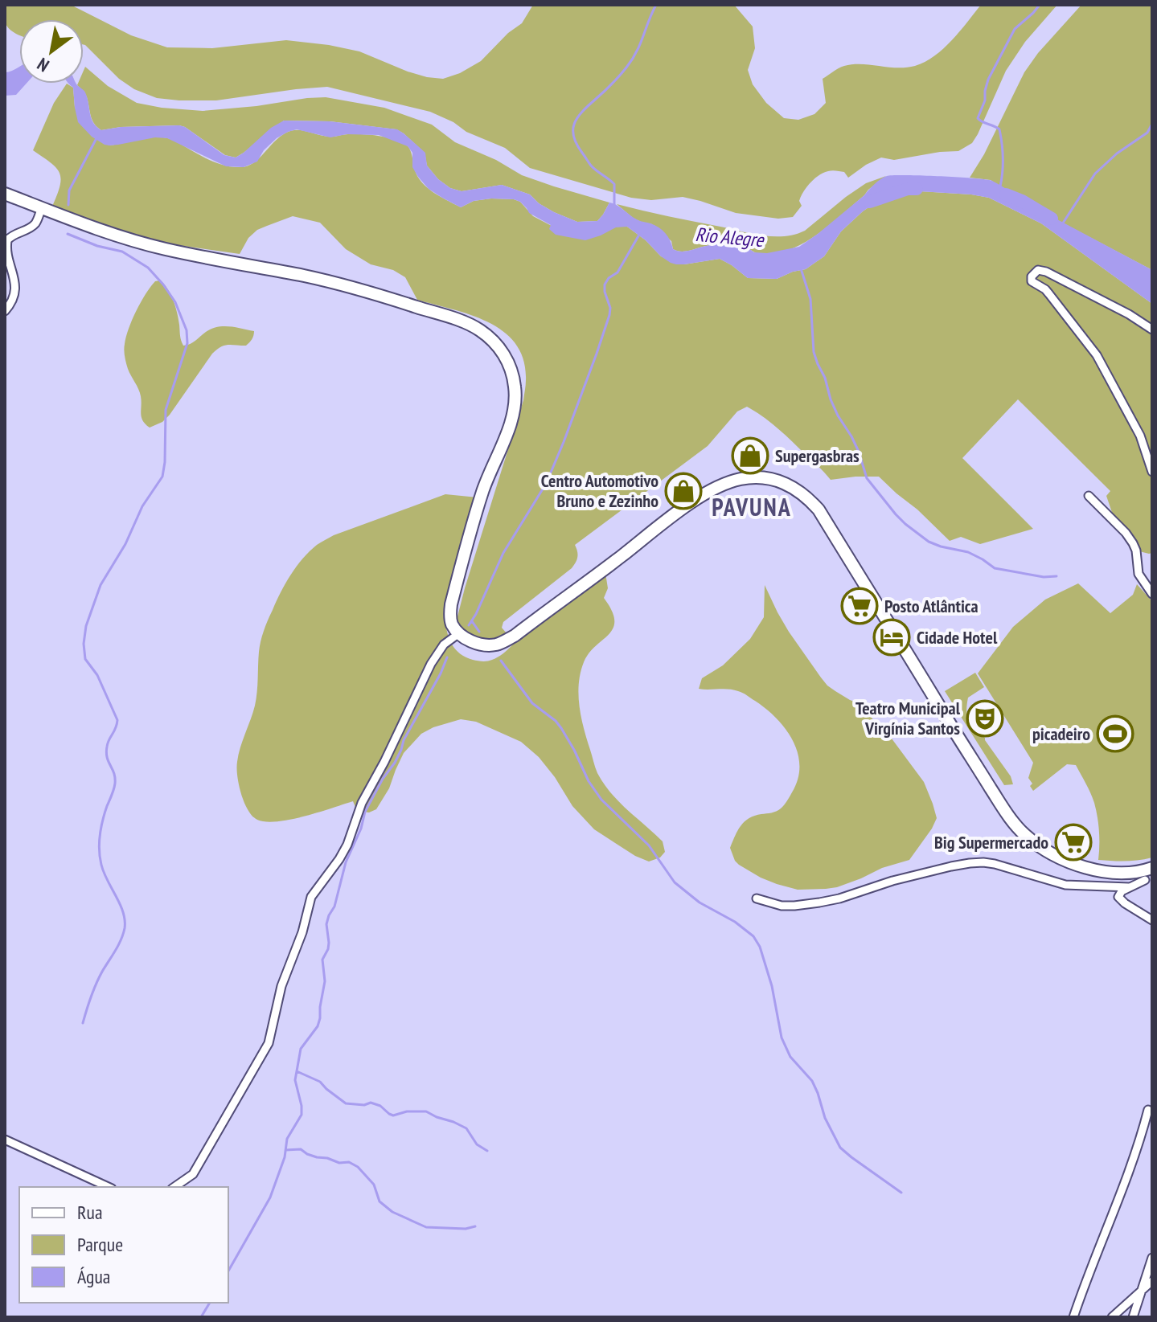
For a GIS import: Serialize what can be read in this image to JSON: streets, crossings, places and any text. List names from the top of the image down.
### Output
{
  "districts": ["PAVUNA"],
  "water": ["Rio Alegre"],
  "places": {
    "shop": ["Supergasbras", "Centro Automotivo Bruno e Zezinho"],
    "supermarket": ["Posto Atlântica", "Big Supermercado"],
    "hotel": ["Cidade Hotel"],
    "theatre": ["Teatro Municipal Virgínia Santos"],
    "sports": ["picadeiro"]
  },
  "legend": ["Rua", "Parque", "Água"],
  "north": "bottom left"
}
